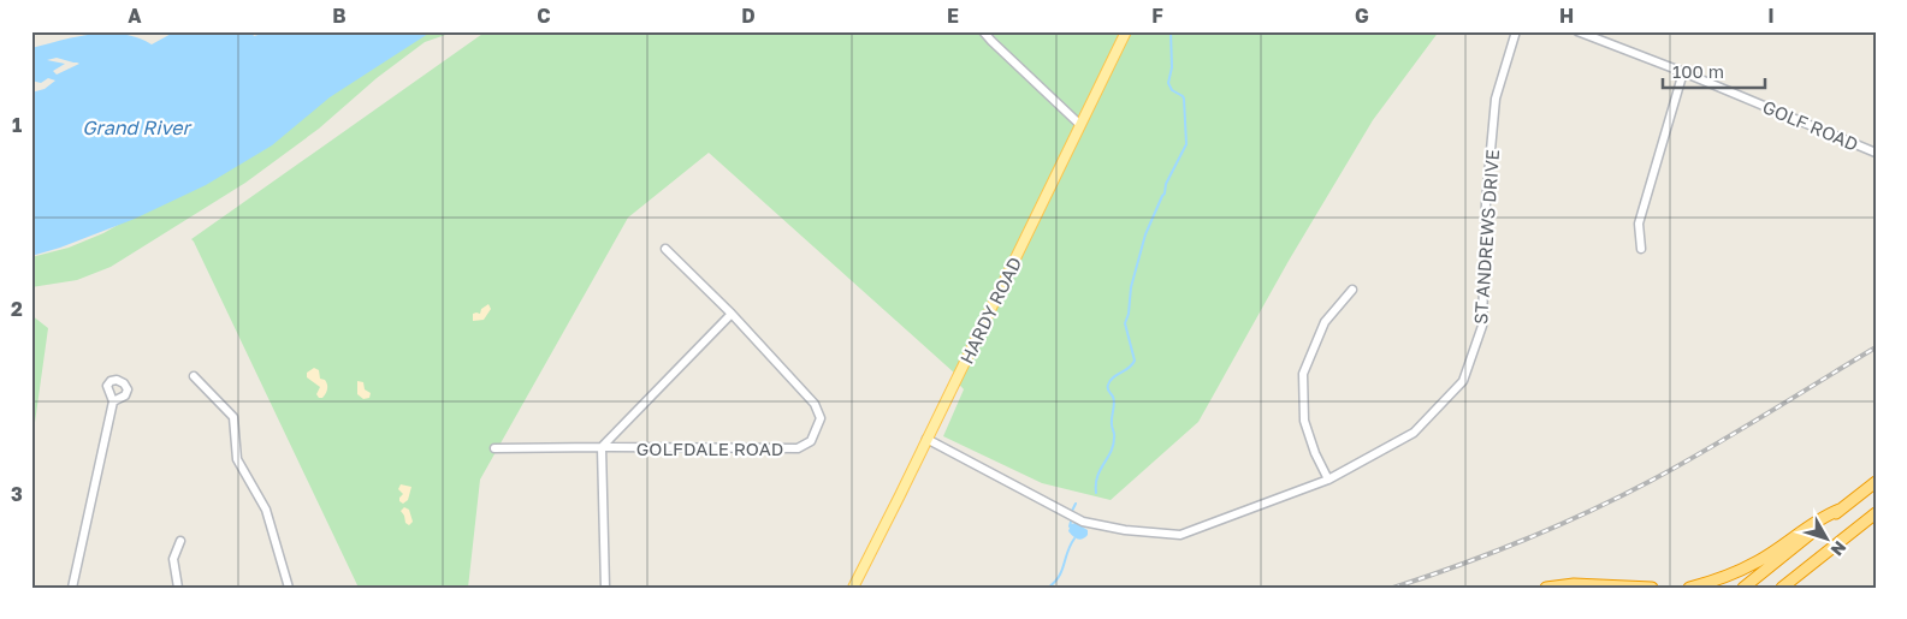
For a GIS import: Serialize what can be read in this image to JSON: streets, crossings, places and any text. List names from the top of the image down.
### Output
{
  "streets": {
    "main road": ["HARDY ROAD"],
    "street": ["GOLF ROAD", "ST ANDREWS DRIVE", "GOLFDALE ROAD"]
  },
  "crossings": [
    ["ST ANDREWS DRIVE", "HARDY ROAD"]
  ],
  "water": ["Grand River"],
  "scale_bar": "100 m",
  "north": "bottom right",
  "grid": {
    "columns": [
      "A",
      "B",
      "C",
      "D",
      "E",
      "F",
      "G",
      "H",
      "I"
    ],
    "rows": ["1", "2", "3"]
  }
}
